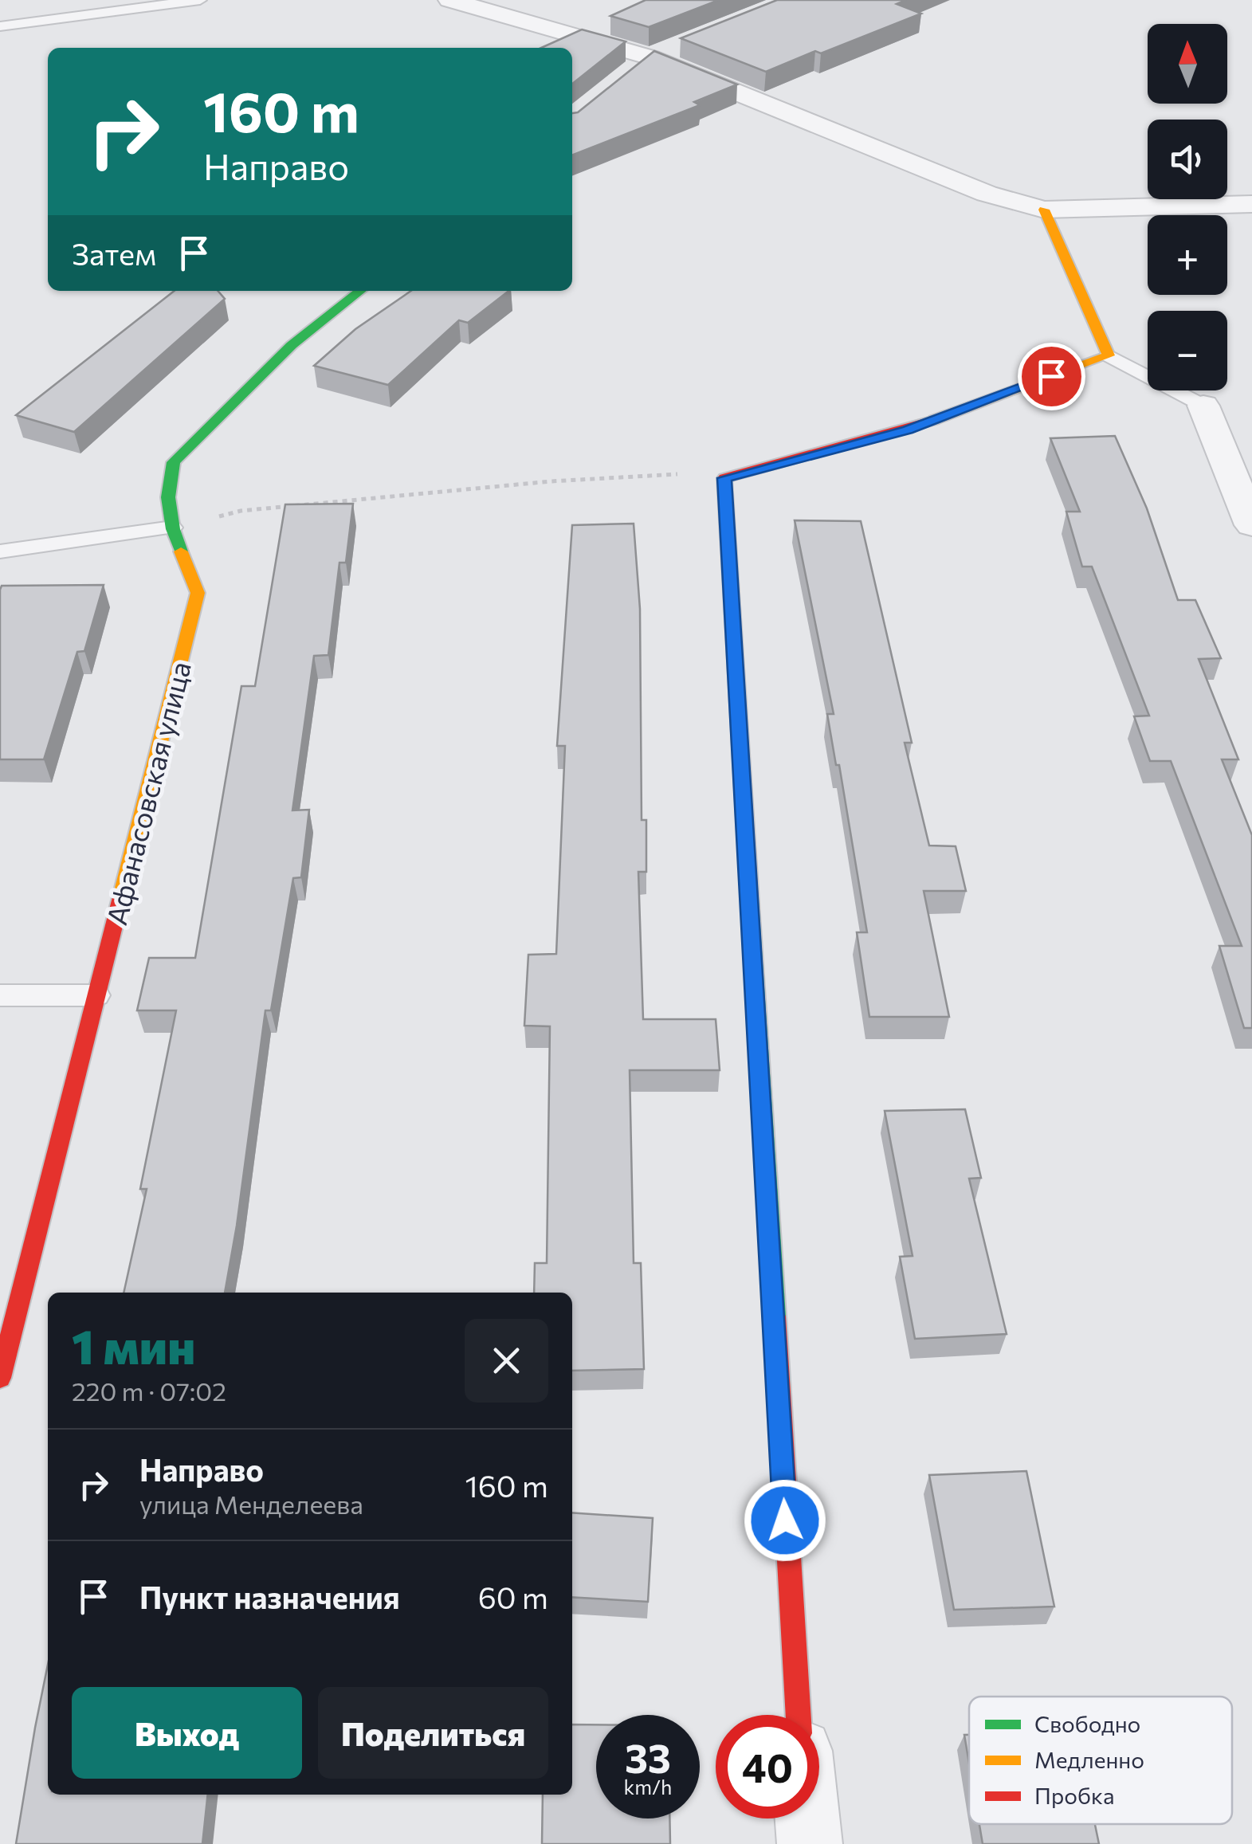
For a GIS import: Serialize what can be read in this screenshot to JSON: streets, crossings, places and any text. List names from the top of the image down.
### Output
{
  "streets": {
    "street": ["Афанасовская улица"]
  },
  "legend": ["Свободно", "Медленно", "Пробка"],
  "north": "top",
  "page": {
    "map_buttons": ["+", "−"],
    "turn": ["160 m", "Направо"],
    "then": "Затем",
    "heading": ["1 мин", "220 m · 07:02"],
    "list": [
      {
        "name": "Направо",
        "note": "улица Менделеева",
        "value": "160 m"
      },
      {
        "name": "Пункт назначения",
        "value": "60 m"
      }
    ],
    "buttons": ["Выход", "Поделиться"],
    "speed": "33 km/h",
    "limit": "40"
  }
}
